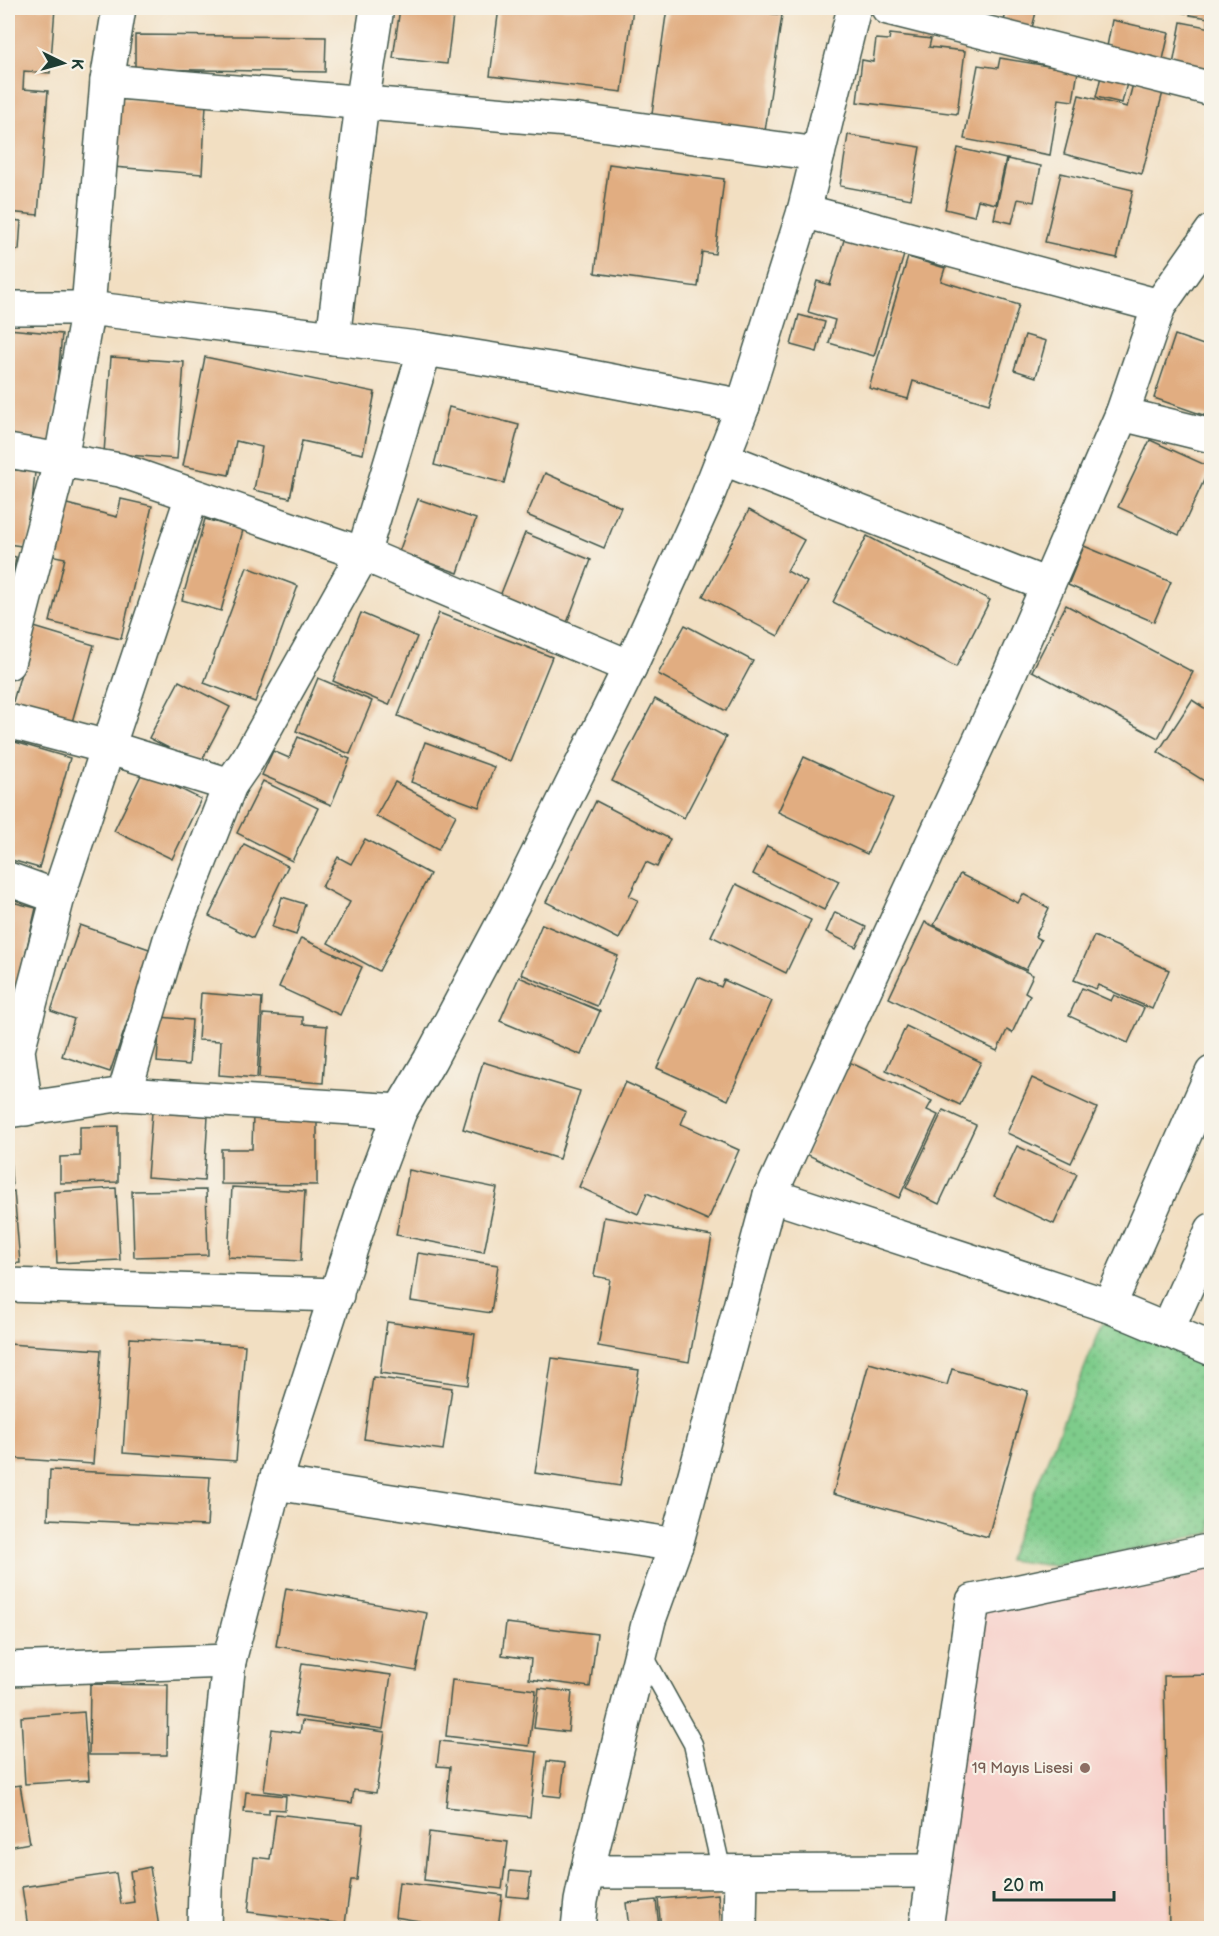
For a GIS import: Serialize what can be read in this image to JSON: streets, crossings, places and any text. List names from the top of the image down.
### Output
{
  "places": ["19 Mayıs Lisesi"],
  "scale_bar": "20 m",
  "north": "right"
}
